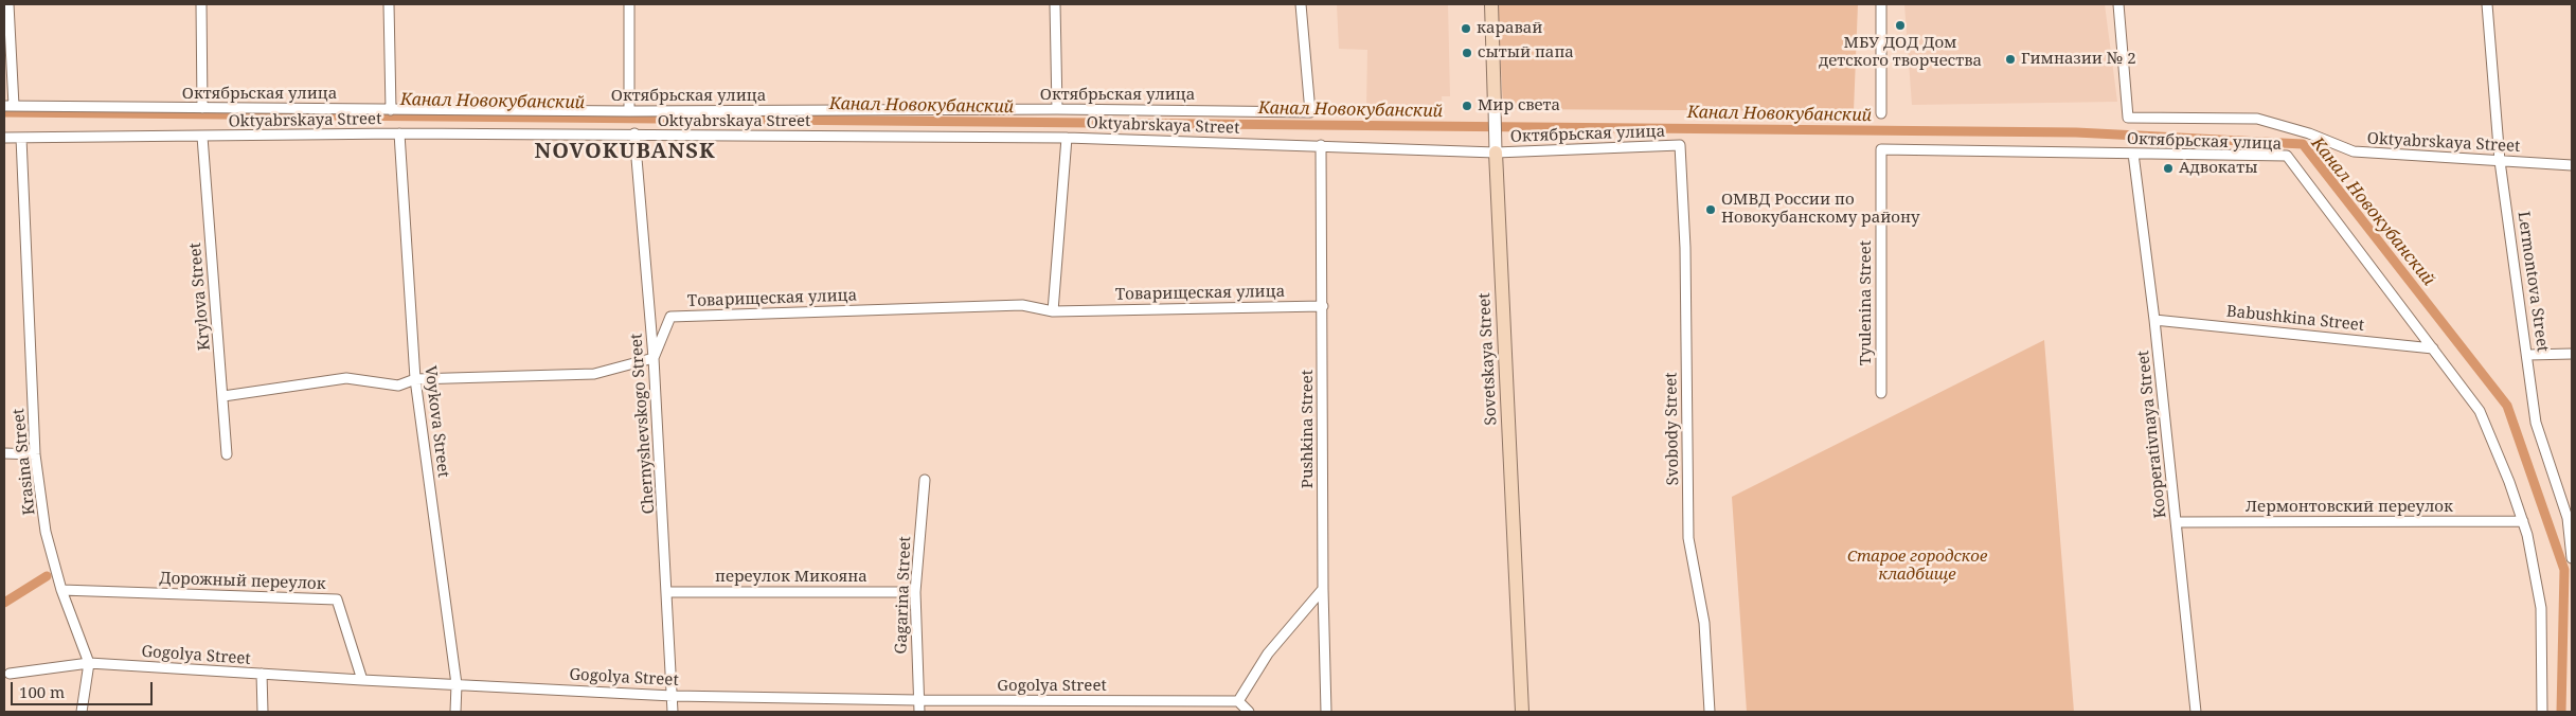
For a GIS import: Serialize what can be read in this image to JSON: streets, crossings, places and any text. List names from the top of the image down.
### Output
{
  "streets": {
    "main road": ["Sovetskaya Street"],
    "street": [
      "Октябрьская улица",
      "Oktyabrskaya Street",
      "Lermontova Street",
      "Товарищеская улица",
      "Krylova Street",
      "Tyulenina Street",
      "Babushkina Street",
      "Voykova Street",
      "Chernyshevskogo Street",
      "Pushkina Street",
      "Svobody Street",
      "Kooperativnaya Street",
      "Krasina Street",
      "Лермонтовский переулок",
      "переулок Микояна",
      "Дорожный переулок",
      "Gagarina Street",
      "Gogolya Street"
    ]
  },
  "crossings": [
    ["Октябрьская улица", "Oktyabrskaya Street"],
    ["Октябрьская улица", "Tyulenina Street"],
    ["Октябрьская улица", "Babushkina Street"],
    ["Октябрьская улица", "Sovetskaya Street"],
    ["Октябрьская улица", "Svobody Street"],
    ["Октябрьская улица", "Kooperativnaya Street"],
    ["Oktyabrskaya Street", "Lermontova Street"],
    ["Oktyabrskaya Street", "Krylova Street"],
    ["Oktyabrskaya Street", "Sovetskaya Street"],
    ["Oktyabrskaya Street", "Voykova Street"],
    ["Oktyabrskaya Street", "Chernyshevskogo Street"],
    ["Oktyabrskaya Street", "Pushkina Street"],
    ["Oktyabrskaya Street", "Krasina Street"],
    ["Товарищеская улица", "Chernyshevskogo Street"],
    ["Товарищеская улица", "Pushkina Street"],
    ["Babushkina Street", "Kooperativnaya Street"],
    ["Voykova Street", "Gogolya Street"],
    ["Chernyshevskogo Street", "переулок Микояна"],
    ["Chernyshevskogo Street", "Gogolya Street"],
    ["Kooperativnaya Street", "Лермонтовский переулок"],
    ["Krasina Street", "Дорожный переулок"],
    ["Krasina Street", "Gogolya Street"],
    ["переулок Микояна", "Gagarina Street"],
    ["Дорожный переулок", "Gogolya Street"],
    ["Gagarina Street", "Gogolya Street"]
  ],
  "districts": ["NOVOKUBANSK"],
  "water": ["Канал Новокубанский"],
  "parks": ["Старое городское кладбище"],
  "places": [
    "МБУ ДОД Дом детского творчества",
    "каравай",
    "сытый папа",
    "Гимназии № 2",
    "Мир света",
    "Адвокаты",
    "ОМВД России по Новокубанскому району"
  ],
  "scale_bar": "100 m"
}
